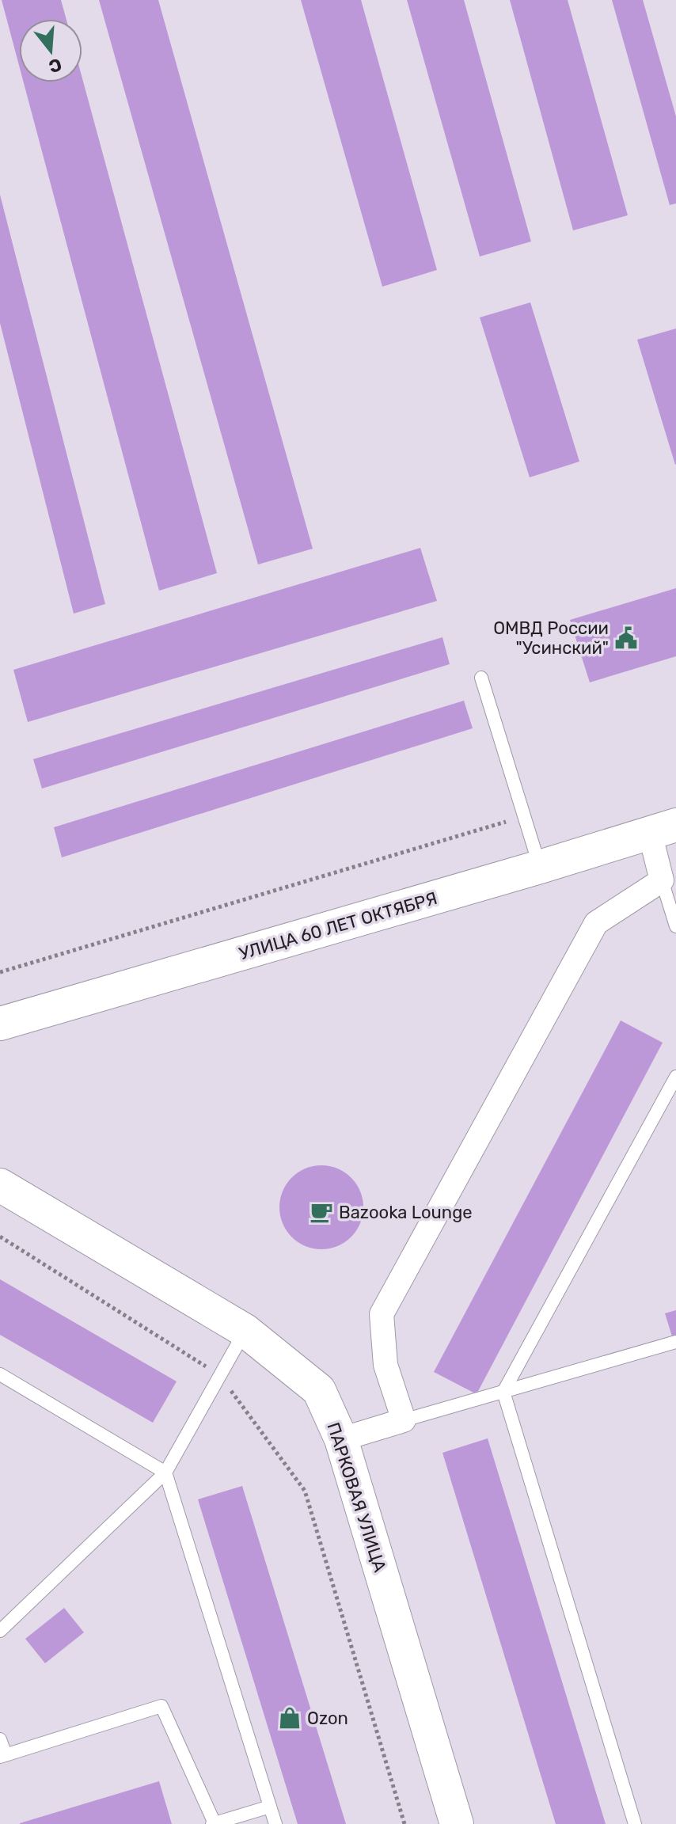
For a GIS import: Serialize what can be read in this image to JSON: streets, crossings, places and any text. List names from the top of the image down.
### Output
{
  "streets": {
    "main road": ["УЛИЦА 60 ЛЕТ ОКТЯБРЯ", "ПАРКОВАЯ УЛИЦА"]
  },
  "places": {
    "public building": ["ОМВД России \"Усинский\""],
    "cafe": ["Bazooka Lounge"],
    "shop": ["Ozon"]
  },
  "north": "bottom"
}
